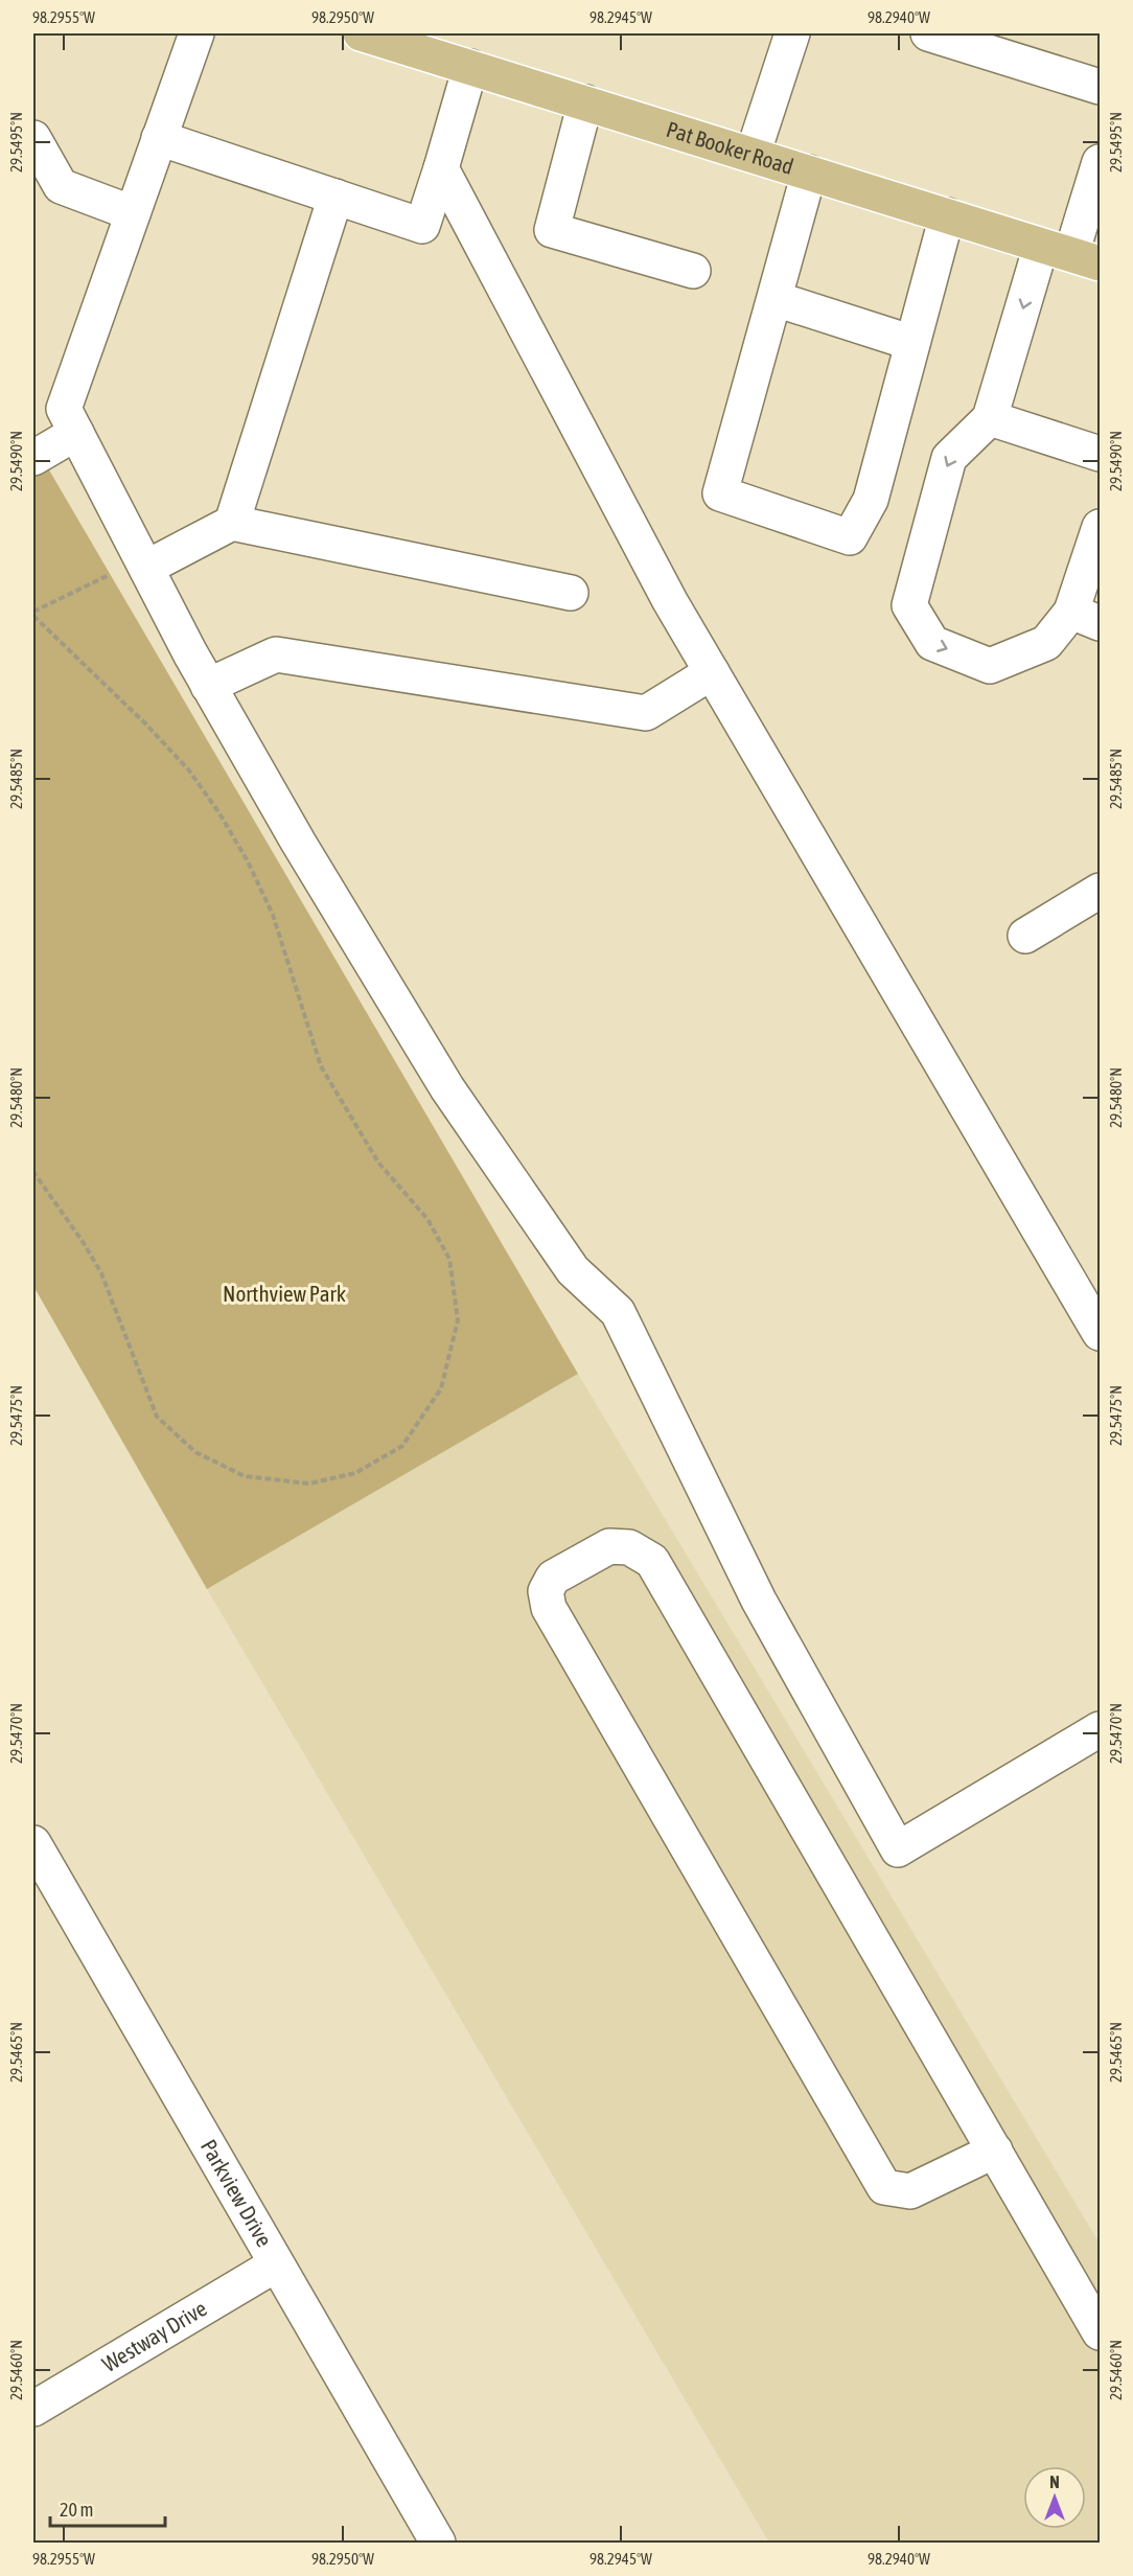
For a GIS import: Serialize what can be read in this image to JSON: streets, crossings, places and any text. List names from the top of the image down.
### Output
{
  "streets": {
    "main road": ["Pat Booker Road"],
    "street": ["Parkview Drive", "Westway Drive"]
  },
  "crossings": [
    ["Parkview Drive", "Westway Drive"]
  ],
  "parks": ["Northview Park"],
  "scale_bar": "20 m",
  "north": "top",
  "coordinates": [
    "98.2955°W",
    "98.2950°W",
    "98.2945°W",
    "98.2940°W",
    "29.5495°N",
    "29.5490°N",
    "29.5485°N",
    "29.5480°N",
    "29.5475°N",
    "29.5470°N",
    "29.5465°N",
    "29.5460°N"
  ]
}
